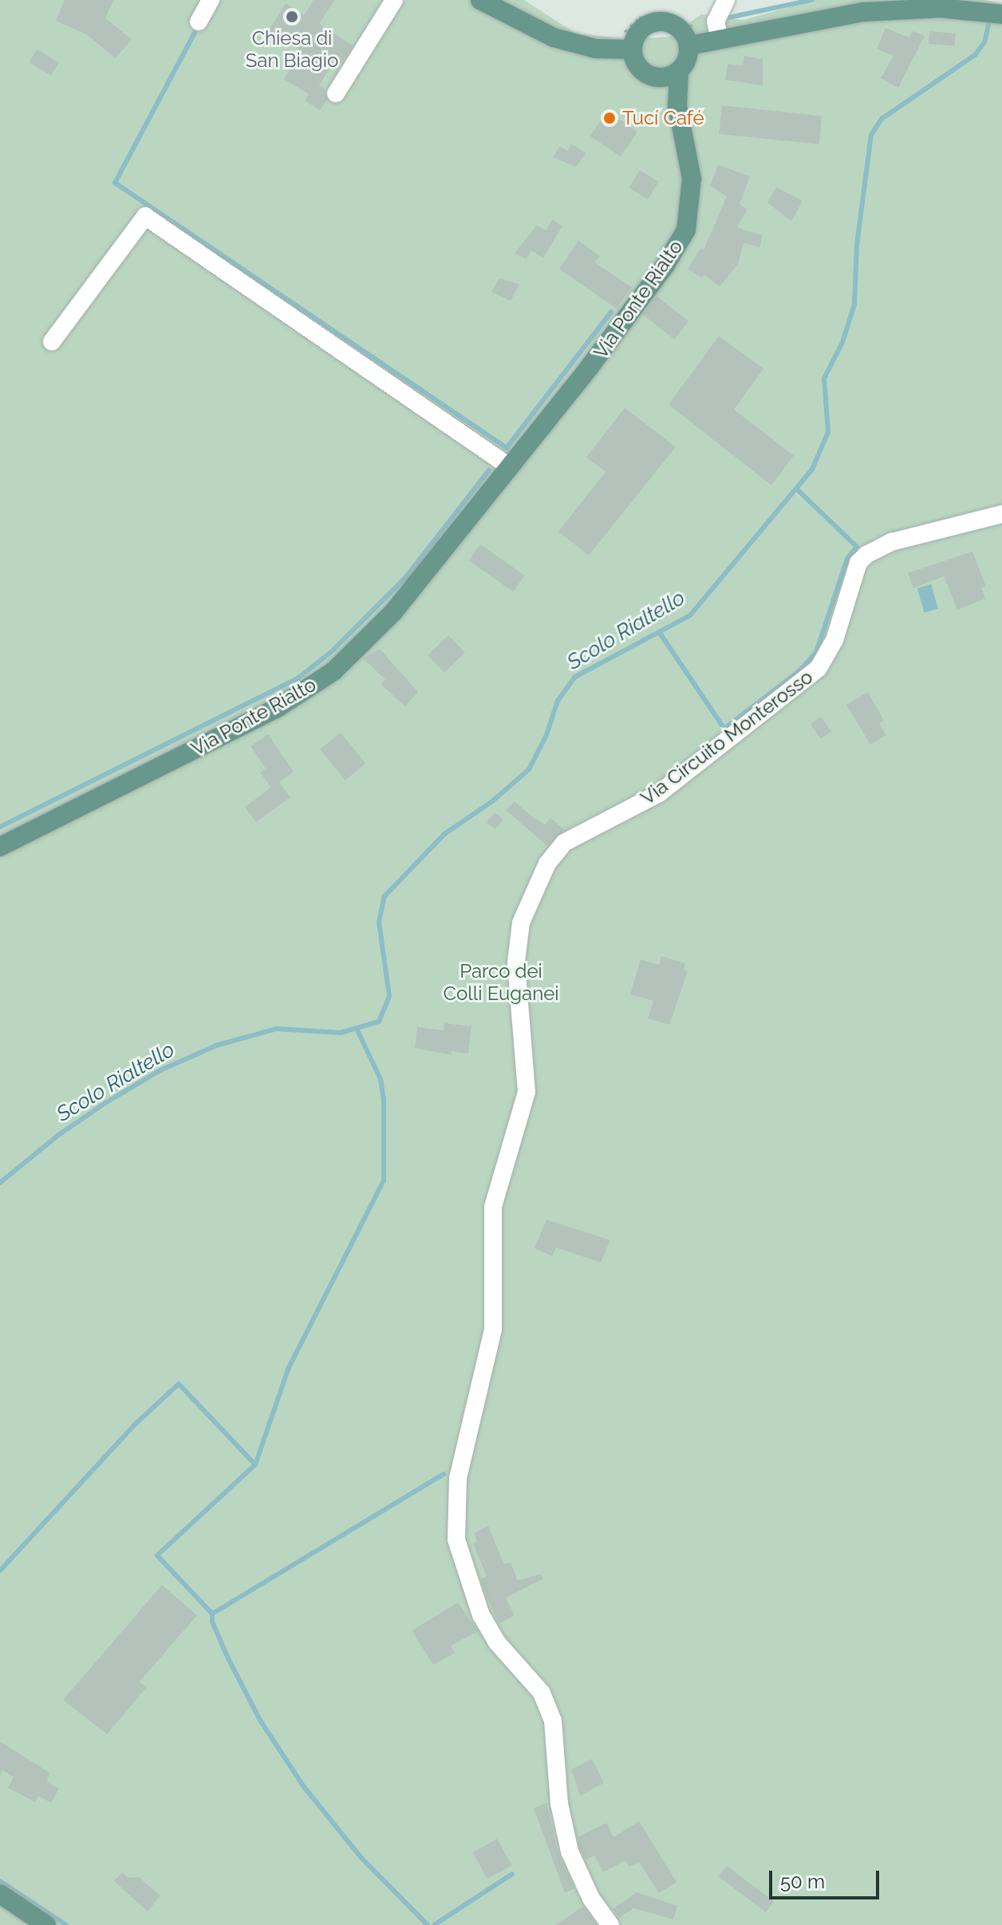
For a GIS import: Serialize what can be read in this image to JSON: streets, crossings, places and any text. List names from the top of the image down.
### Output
{
  "streets": {
    "main road": ["Via Ponte Rialto"],
    "street": ["Via Circuito Monterosso"]
  },
  "water": ["Scolo Rialtello"],
  "parks": ["Parco dei Colli Euganei"],
  "places": ["Chiesa di San Biagio", "Tucí Café"],
  "scale_bar": "50 m"
}
